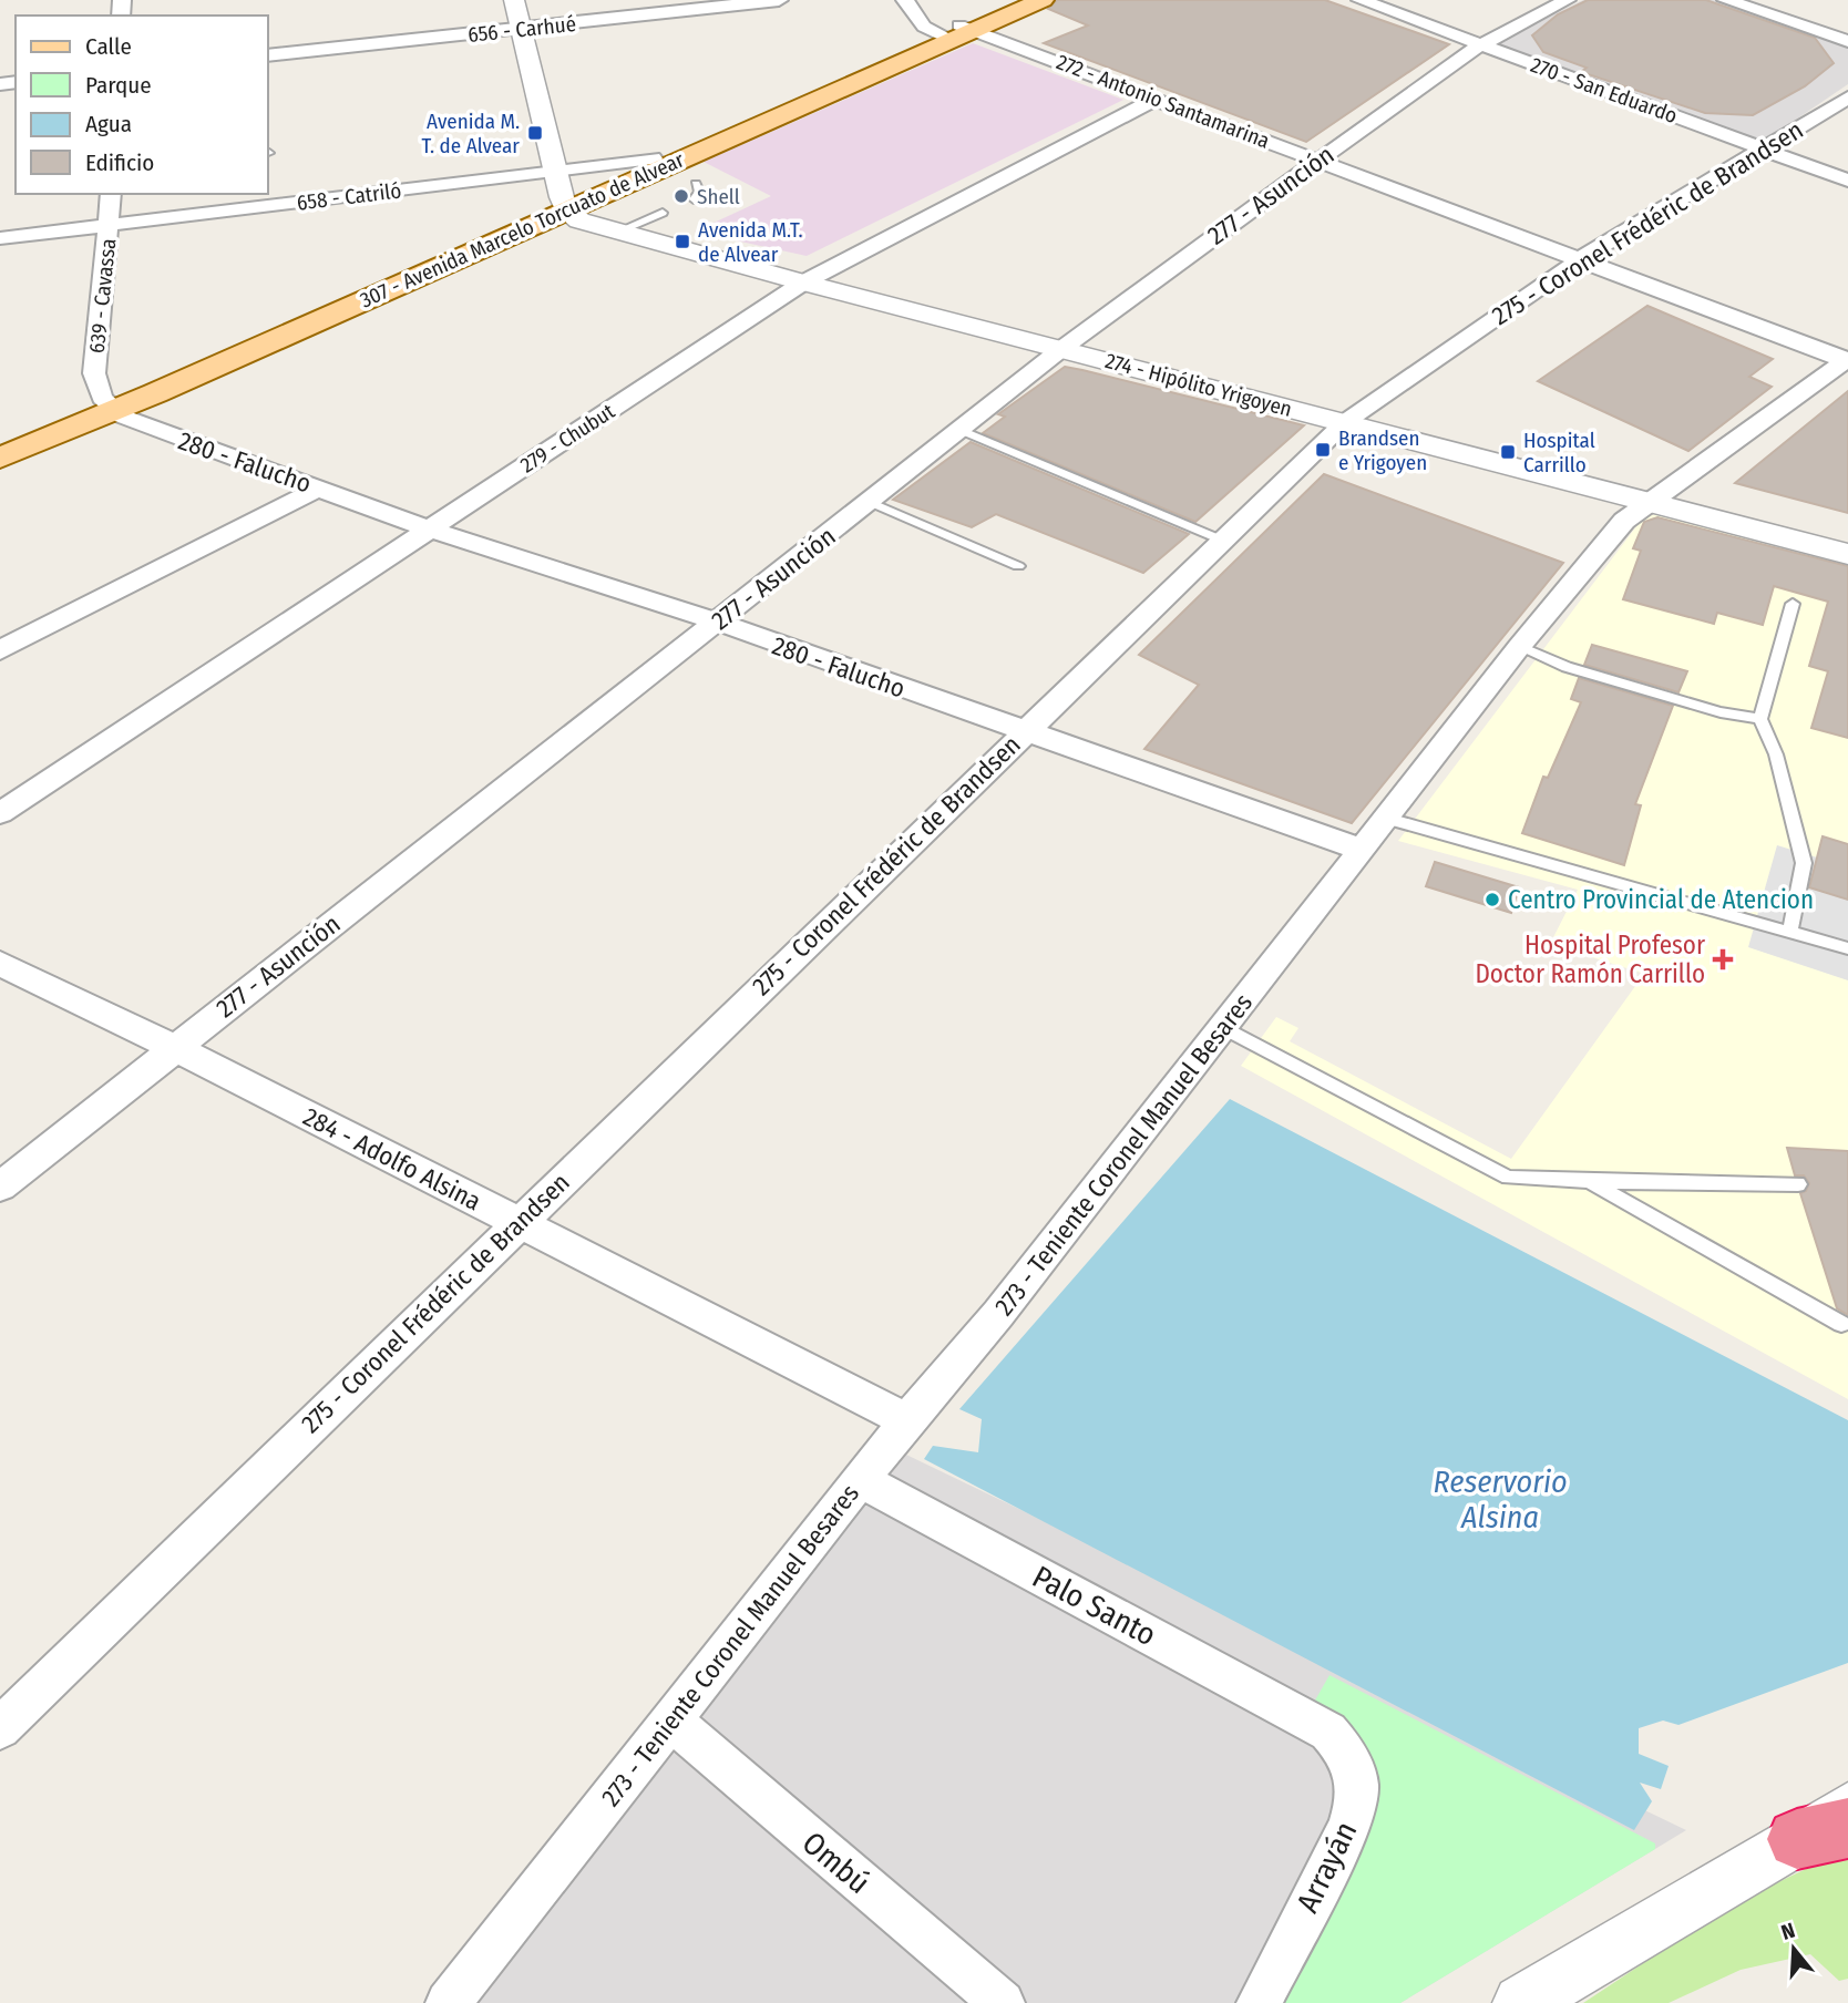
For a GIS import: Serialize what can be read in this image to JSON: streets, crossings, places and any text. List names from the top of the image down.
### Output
{
  "streets": {
    "main road": ["307 - Avenida Marcelo Torcuato de Alvear"],
    "street": [
      "656 - Carhué",
      "270 - San Eduardo",
      "272 - Antonio Santamarina",
      "277 - Asunción",
      "658 - Catriló",
      "275 - Coronel Frédéric de Brandsen",
      "639 - Cavassa",
      "274 - Hipólito Yrigoyen",
      "279 - Chubut",
      "280 - Falucho",
      "273 - Teniente Coronel Manuel Besares",
      "284 - Adolfo Alsina",
      "Palo Santo",
      "Ombú",
      "Arrayán"
    ]
  },
  "crossings": [
    ["270 - San Eduardo", "277 - Asunción"],
    ["270 - San Eduardo", "275 - Coronel Frédéric de Brandsen"],
    ["272 - Antonio Santamarina", "277 - Asunción"],
    ["272 - Antonio Santamarina", "275 - Coronel Frédéric de Brandsen"],
    ["272 - Antonio Santamarina", "307 - Avenida Marcelo Torcuato de Alvear"],
    ["272 - Antonio Santamarina", "279 - Chubut"],
    ["272 - Antonio Santamarina", "273 - Teniente Coronel Manuel Besares"],
    ["277 - Asunción", "274 - Hipólito Yrigoyen"],
    ["277 - Asunción", "280 - Falucho"],
    ["277 - Asunción", "284 - Adolfo Alsina"],
    ["658 - Catriló", "307 - Avenida Marcelo Torcuato de Alvear"],
    ["658 - Catriló", "639 - Cavassa"],
    ["658 - Catriló", "274 - Hipólito Yrigoyen"],
    ["275 - Coronel Frédéric de Brandsen", "274 - Hipólito Yrigoyen"],
    ["275 - Coronel Frédéric de Brandsen", "280 - Falucho"],
    ["275 - Coronel Frédéric de Brandsen", "284 - Adolfo Alsina"],
    ["307 - Avenida Marcelo Torcuato de Alvear", "639 - Cavassa"],
    ["307 - Avenida Marcelo Torcuato de Alvear", "274 - Hipólito Yrigoyen"],
    ["307 - Avenida Marcelo Torcuato de Alvear", "280 - Falucho"],
    ["639 - Cavassa", "280 - Falucho"],
    ["274 - Hipólito Yrigoyen", "279 - Chubut"],
    ["274 - Hipólito Yrigoyen", "273 - Teniente Coronel Manuel Besares"],
    ["279 - Chubut", "280 - Falucho"],
    ["280 - Falucho", "273 - Teniente Coronel Manuel Besares"],
    ["273 - Teniente Coronel Manuel Besares", "284 - Adolfo Alsina"],
    ["273 - Teniente Coronel Manuel Besares", "Palo Santo"],
    ["273 - Teniente Coronel Manuel Besares", "Ombú"],
    ["Palo Santo", "Arrayán"]
  ],
  "water": ["Reservorio Alsina"],
  "places": {
    "transit": [
      "Avenida M. T. de Alvear",
      "Avenida M.T. de Alvear",
      "Brandsen e Yrigoyen",
      "Hospital Carrillo"
    ],
    "other": ["Shell", "Centro Provincial de Atencion"],
    "health": ["Hospital Profesor Doctor Ramón Carrillo"]
  },
  "legend": [
    "Calle",
    "Parque",
    "Agua",
    "Edificio"
  ],
  "north": "top"
}
